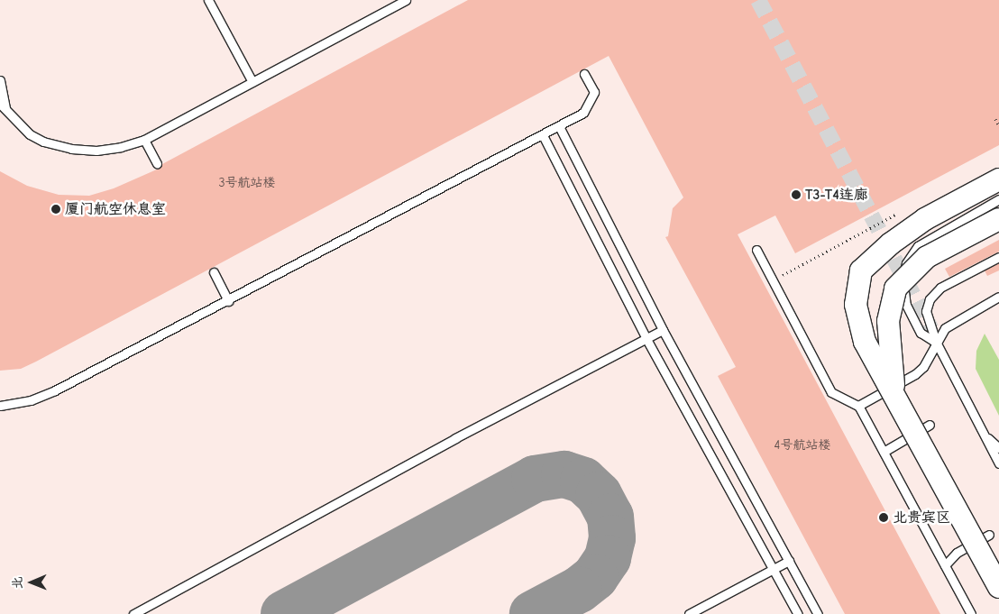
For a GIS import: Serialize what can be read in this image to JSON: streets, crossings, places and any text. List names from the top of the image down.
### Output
{
  "places": ["T3-T4连廊", "厦门航空休息室", "北贵宾区"],
  "house_numbers": ["3号航站楼", "4号航站楼"],
  "north": "left"
}
